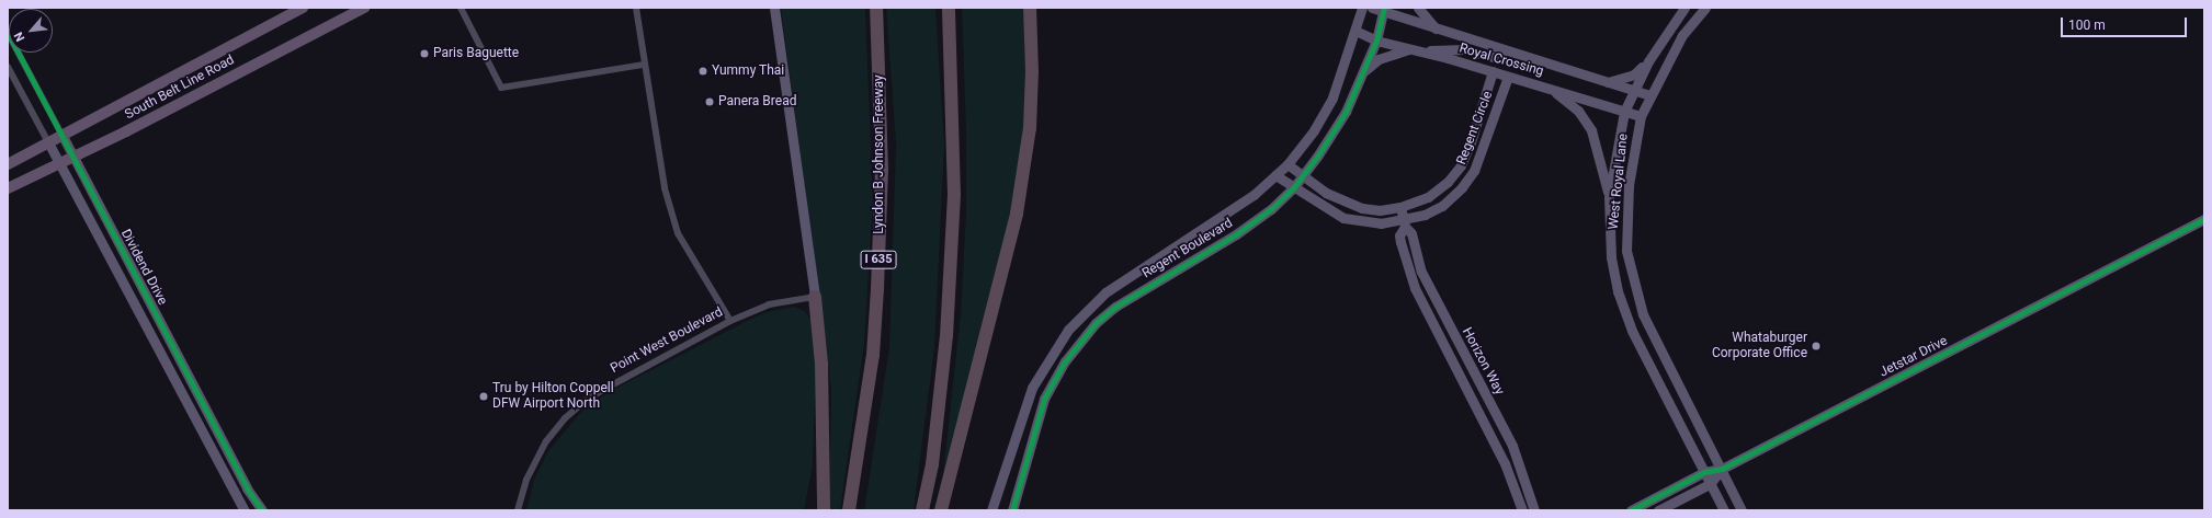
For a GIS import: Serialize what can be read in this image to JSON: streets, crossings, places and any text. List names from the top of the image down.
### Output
{
  "streets": {
    "highway": ["Lyndon B Johnson Freeway", "I 635"],
    "main road": ["South Belt Line Road"],
    "street": [
      "Royal Crossing",
      "Regent Circle",
      "West Royal Lane",
      "Regent Boulevard",
      "Dividend Drive",
      "Point West Boulevard",
      "Jetstar Drive",
      "Horizon Way"
    ]
  },
  "crossings": [
    ["Royal Crossing", "Regent Circle"],
    ["Royal Crossing", "West Royal Lane"],
    ["Royal Crossing", "Regent Boulevard"],
    ["South Belt Line Road", "Dividend Drive"],
    ["Regent Circle", "Regent Boulevard"],
    ["Regent Circle", "Horizon Way"],
    ["West Royal Lane", "Jetstar Drive"]
  ],
  "places": [
    "Paris Baguette",
    "Yummy Thai",
    "Panera Bread",
    "Whataburger Corporate Office",
    "Tru by Hilton Coppell DFW Airport North"
  ],
  "scale_bar": "100 m",
  "north": "bottom left"
}
